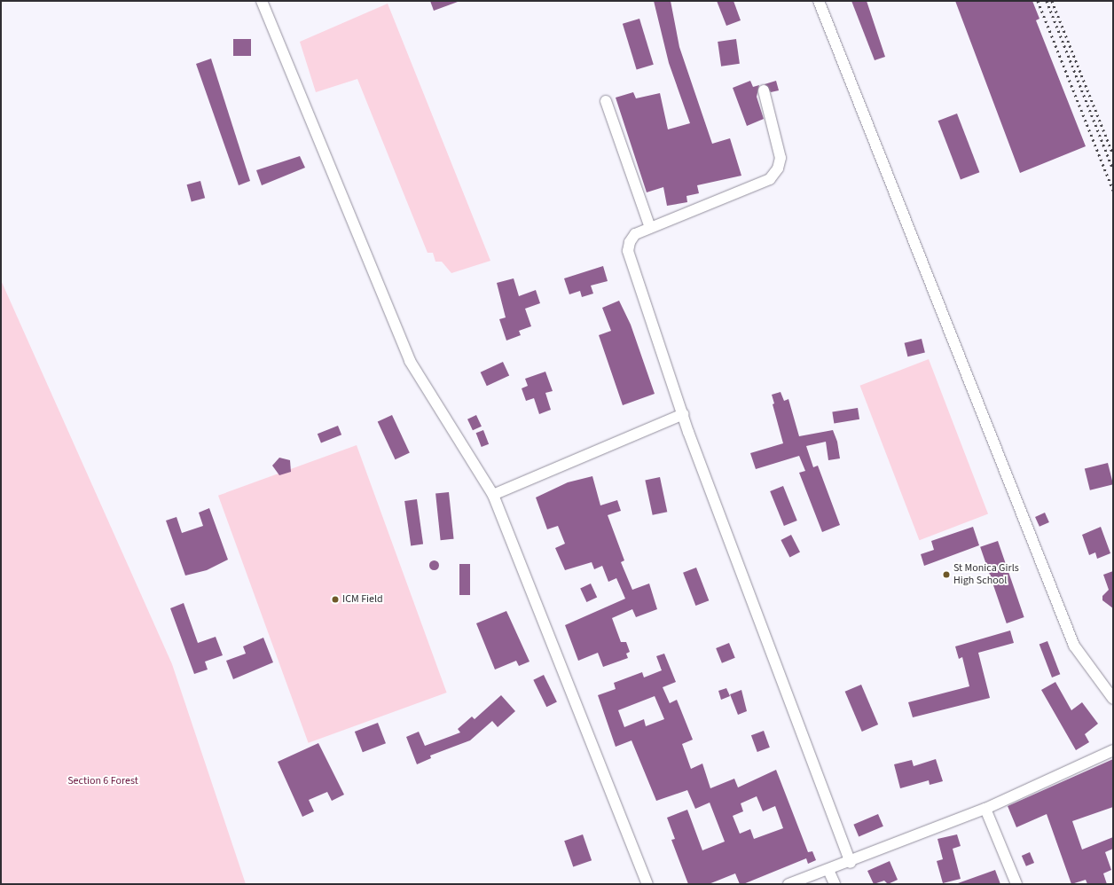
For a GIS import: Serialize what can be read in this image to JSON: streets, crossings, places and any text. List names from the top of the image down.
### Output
{
  "parks": ["Section 6 Forest"],
  "places": ["St Monica Girls High School", "ICM Field"]
}
